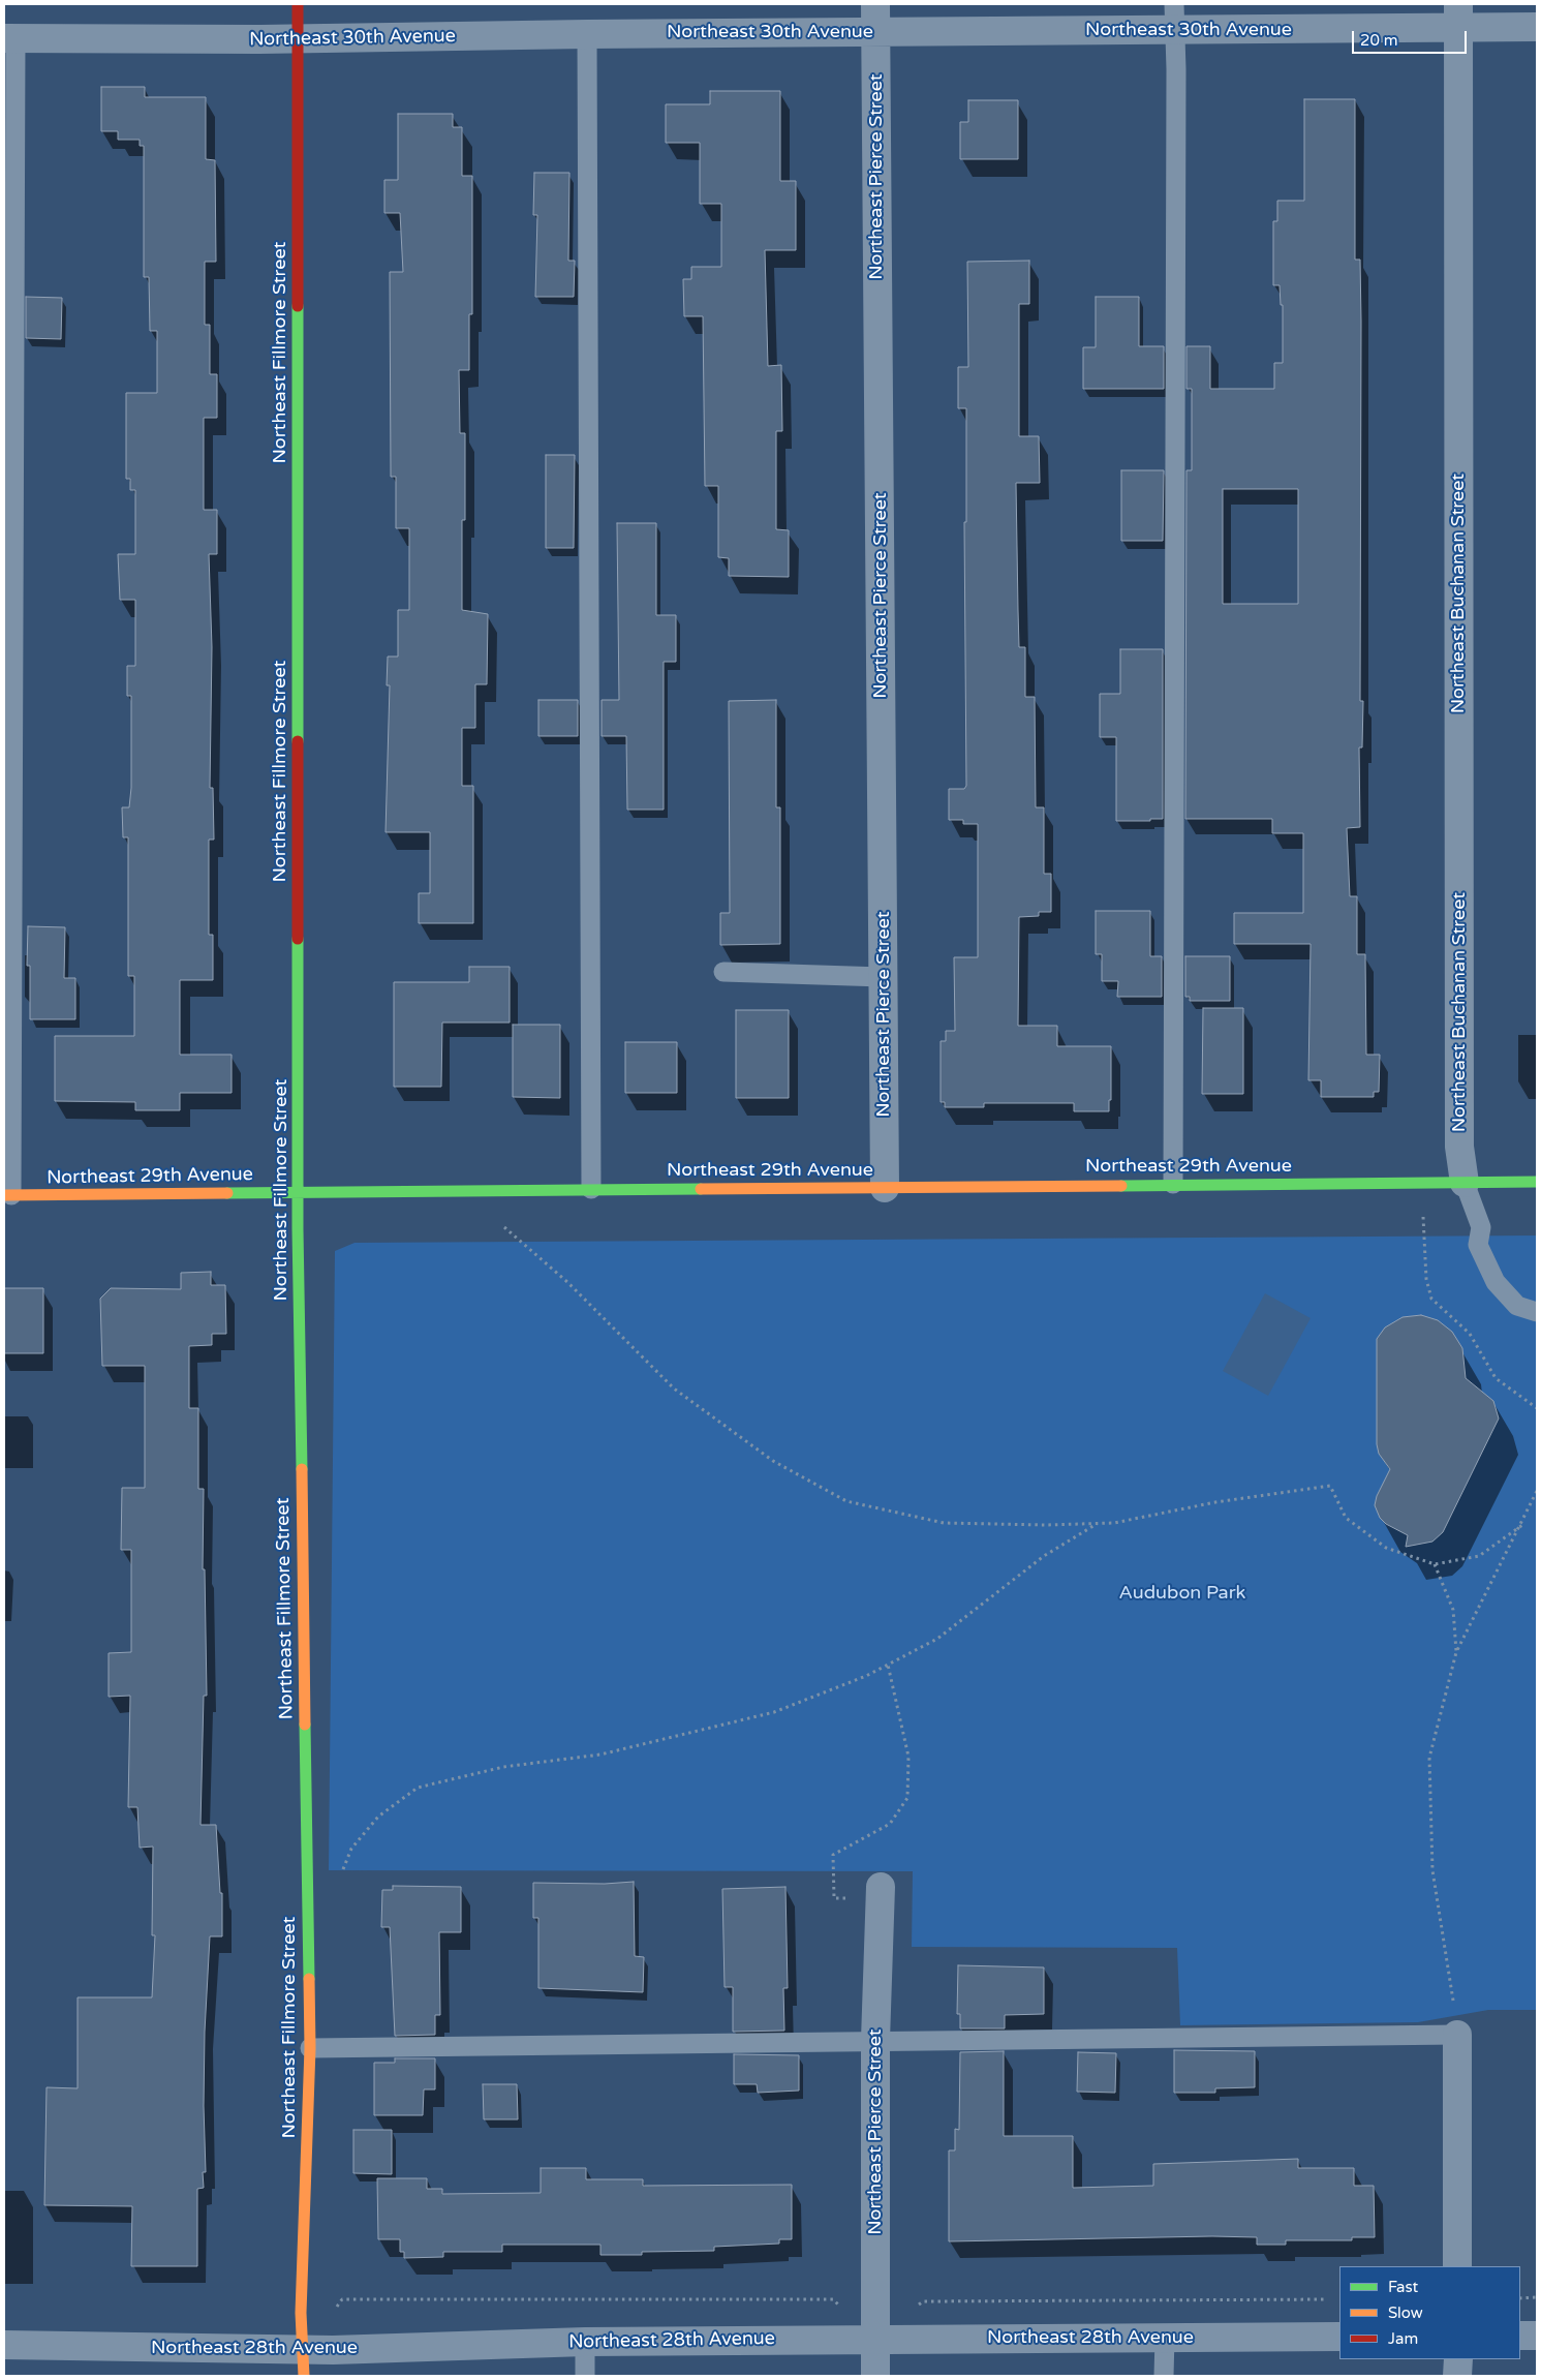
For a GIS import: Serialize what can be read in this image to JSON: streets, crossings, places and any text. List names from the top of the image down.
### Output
{
  "streets": {
    "street": [
      "Northeast 30th Avenue",
      "Northeast Pierce Street",
      "Northeast Fillmore Street",
      "Northeast Buchanan Street",
      "Northeast 29th Avenue",
      "Northeast 28th Avenue"
    ]
  },
  "crossings": [
    ["Northeast 30th Avenue", "Northeast Pierce Street"],
    ["Northeast 30th Avenue", "Northeast Fillmore Street"],
    ["Northeast 30th Avenue", "Northeast Buchanan Street"],
    ["Northeast Pierce Street", "Northeast 29th Avenue"],
    ["Northeast Pierce Street", "Northeast 28th Avenue"],
    ["Northeast Fillmore Street", "Northeast 29th Avenue"],
    ["Northeast Fillmore Street", "Northeast 28th Avenue"],
    ["Northeast Buchanan Street", "Northeast 29th Avenue"]
  ],
  "parks": ["Audubon Park"],
  "legend": ["Fast", "Slow", "Jam"],
  "scale_bar": "20 m"
}
